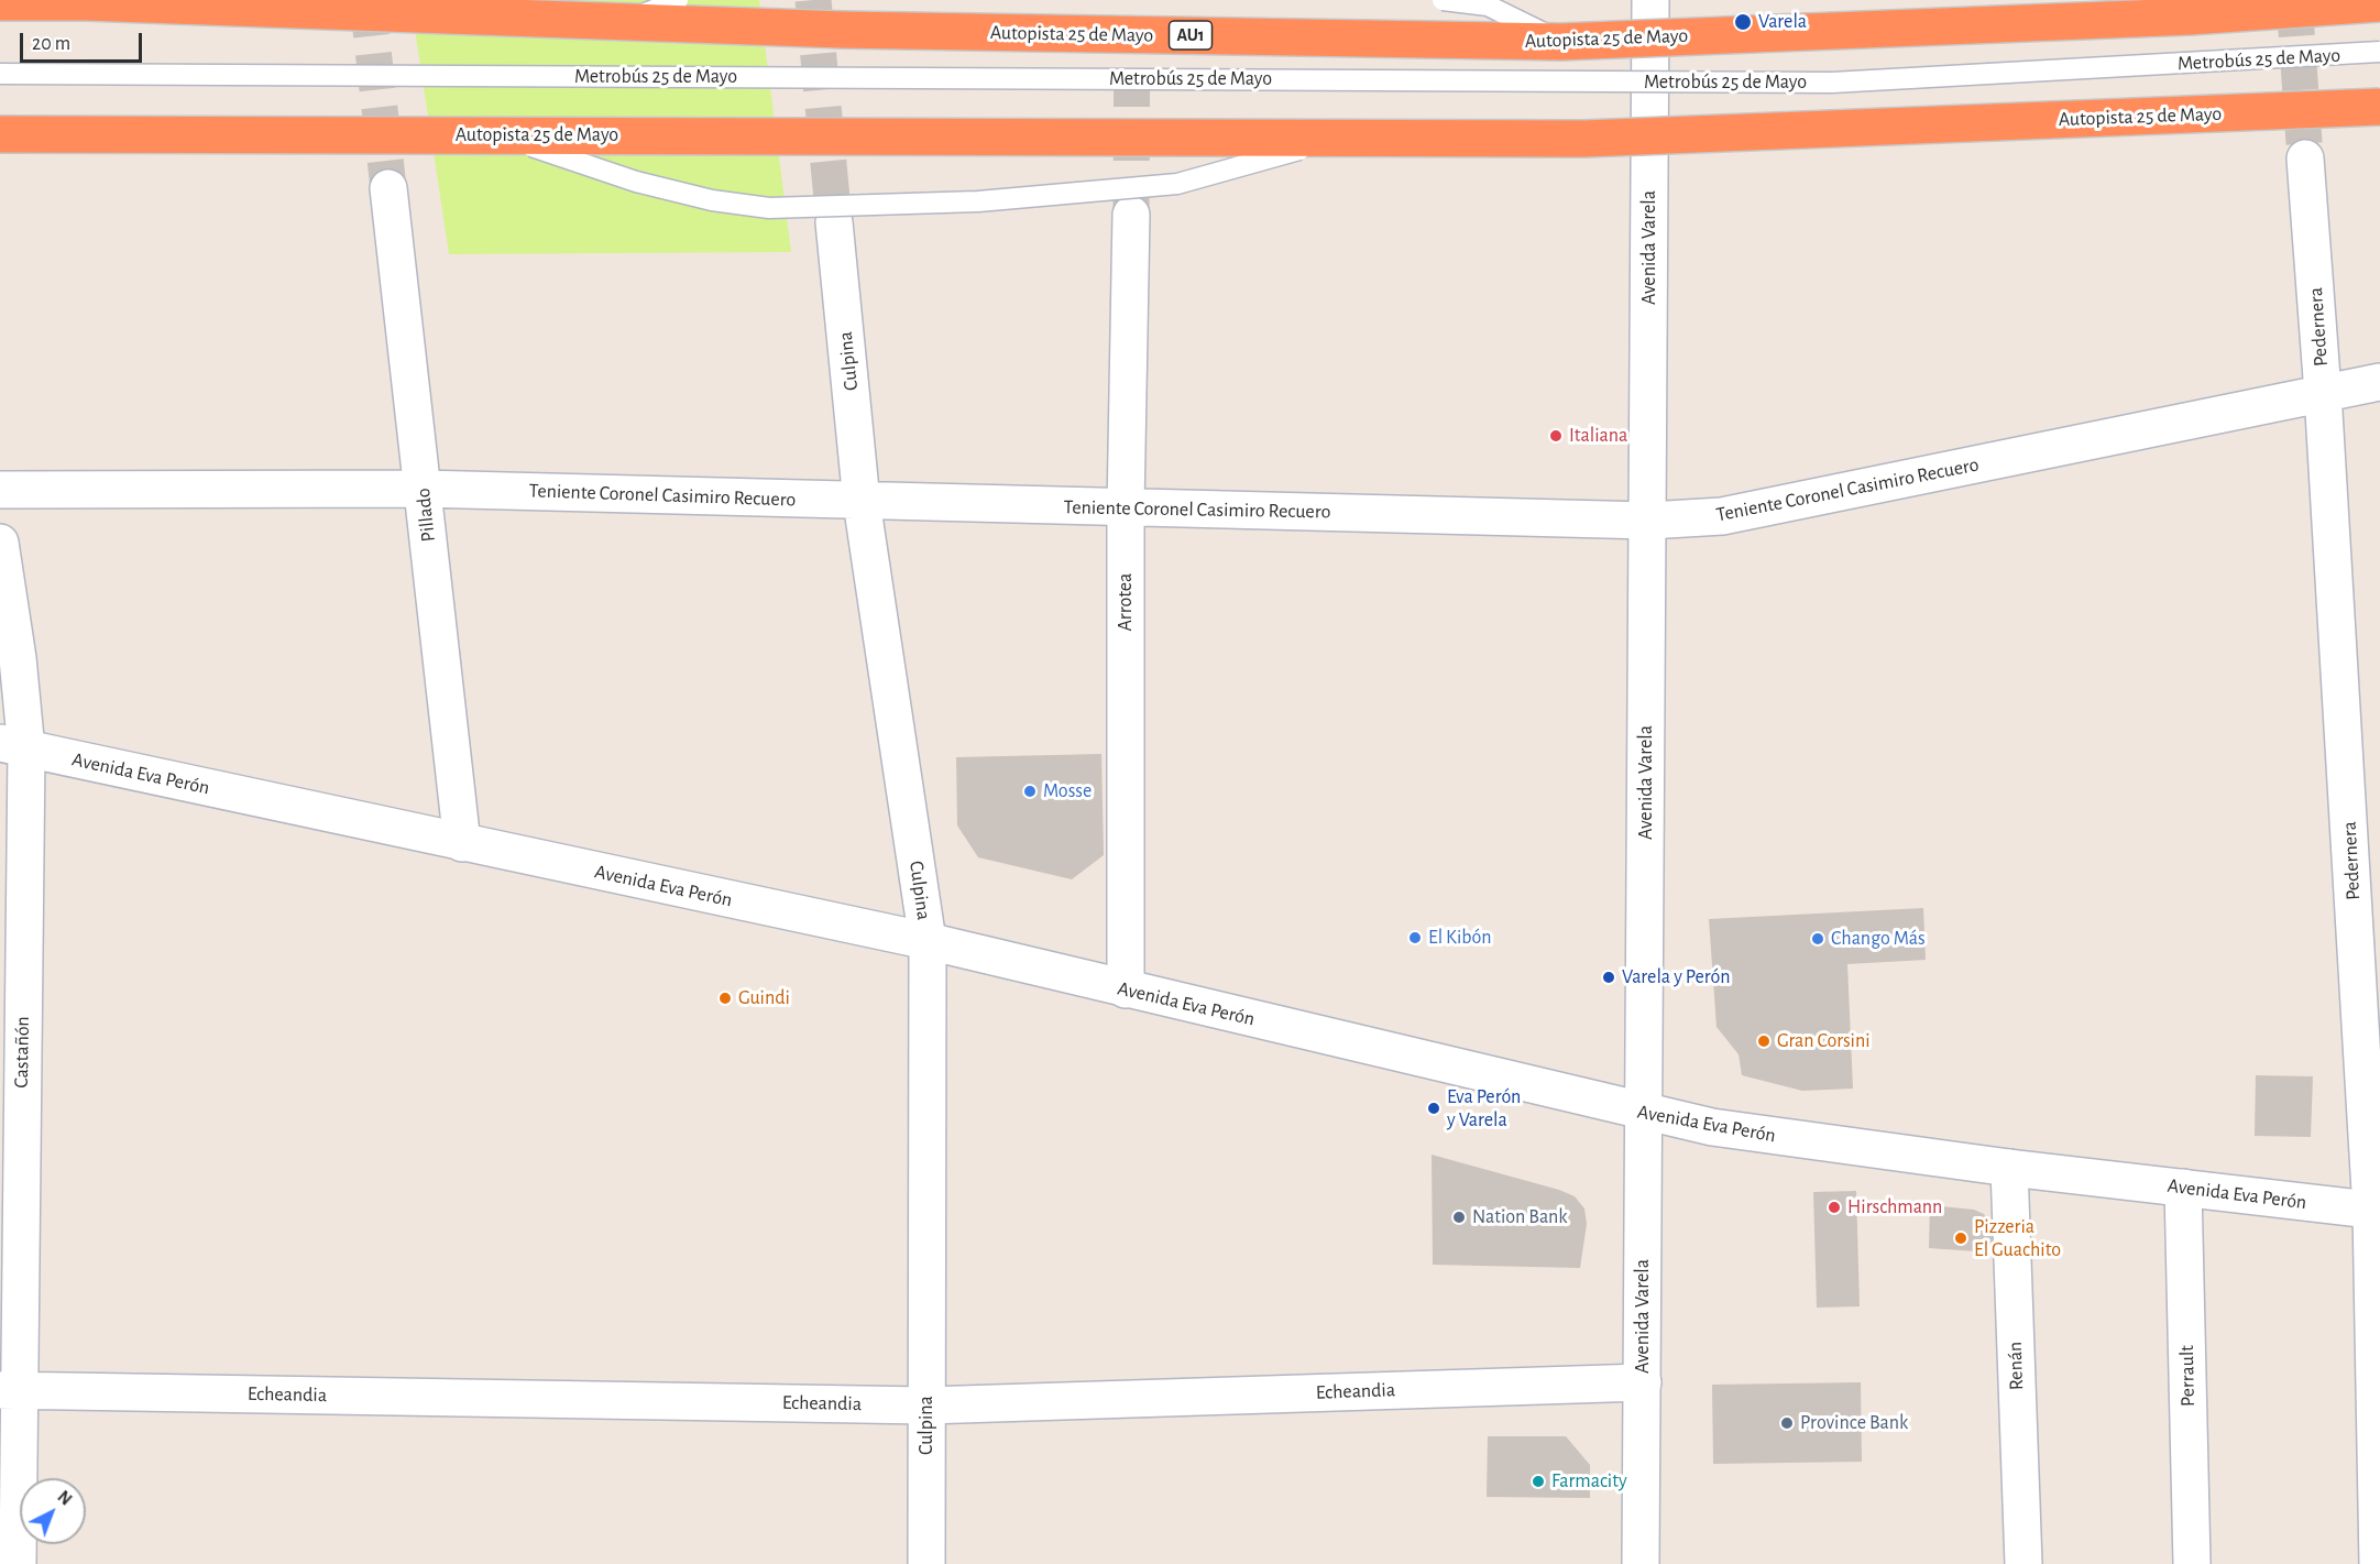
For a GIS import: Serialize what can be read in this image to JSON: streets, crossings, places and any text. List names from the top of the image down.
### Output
{
  "streets": {
    "highway": ["Autopista 25 de Mayo", "AU1"],
    "street": [
      "Avenida Varela",
      "Pedernera",
      "Culpina",
      "Teniente Coronel Casimiro Recuero",
      "Pillado",
      "Arrotea",
      "Avenida Eva Perón",
      "Castañón",
      "Renán",
      "Perrault",
      "Echeandia"
    ],
    "lane": ["Metrobús 25 de Mayo"]
  },
  "crossings": [
    ["Avenida Varela", "Teniente Coronel Casimiro Recuero"],
    ["Avenida Varela", "Avenida Eva Perón"],
    ["Avenida Varela", "Echeandia"],
    ["Pedernera", "Teniente Coronel Casimiro Recuero"],
    ["Pedernera", "Avenida Eva Perón"],
    ["Culpina", "Teniente Coronel Casimiro Recuero"],
    ["Culpina", "Avenida Eva Perón"],
    ["Culpina", "Echeandia"],
    ["Teniente Coronel Casimiro Recuero", "Pillado"],
    ["Teniente Coronel Casimiro Recuero", "Arrotea"],
    ["Pillado", "Avenida Eva Perón"],
    ["Arrotea", "Avenida Eva Perón"],
    ["Avenida Eva Perón", "Castañón"],
    ["Avenida Eva Perón", "Renán"],
    ["Avenida Eva Perón", "Perrault"],
    ["Castañón", "Echeandia"]
  ],
  "places": [
    "Varela",
    "Italiana",
    "Mosse",
    "El Kibón",
    "Chango Más",
    "Varela y Perón",
    "Guindi",
    "Gran Corsini",
    "Eva Perón y Varela",
    "Hirschmann",
    "Nation Bank",
    "Pizzeria El Guachito",
    "Province Bank",
    "Farmacity"
  ],
  "scale_bar": "20 m",
  "north": "top right"
}
